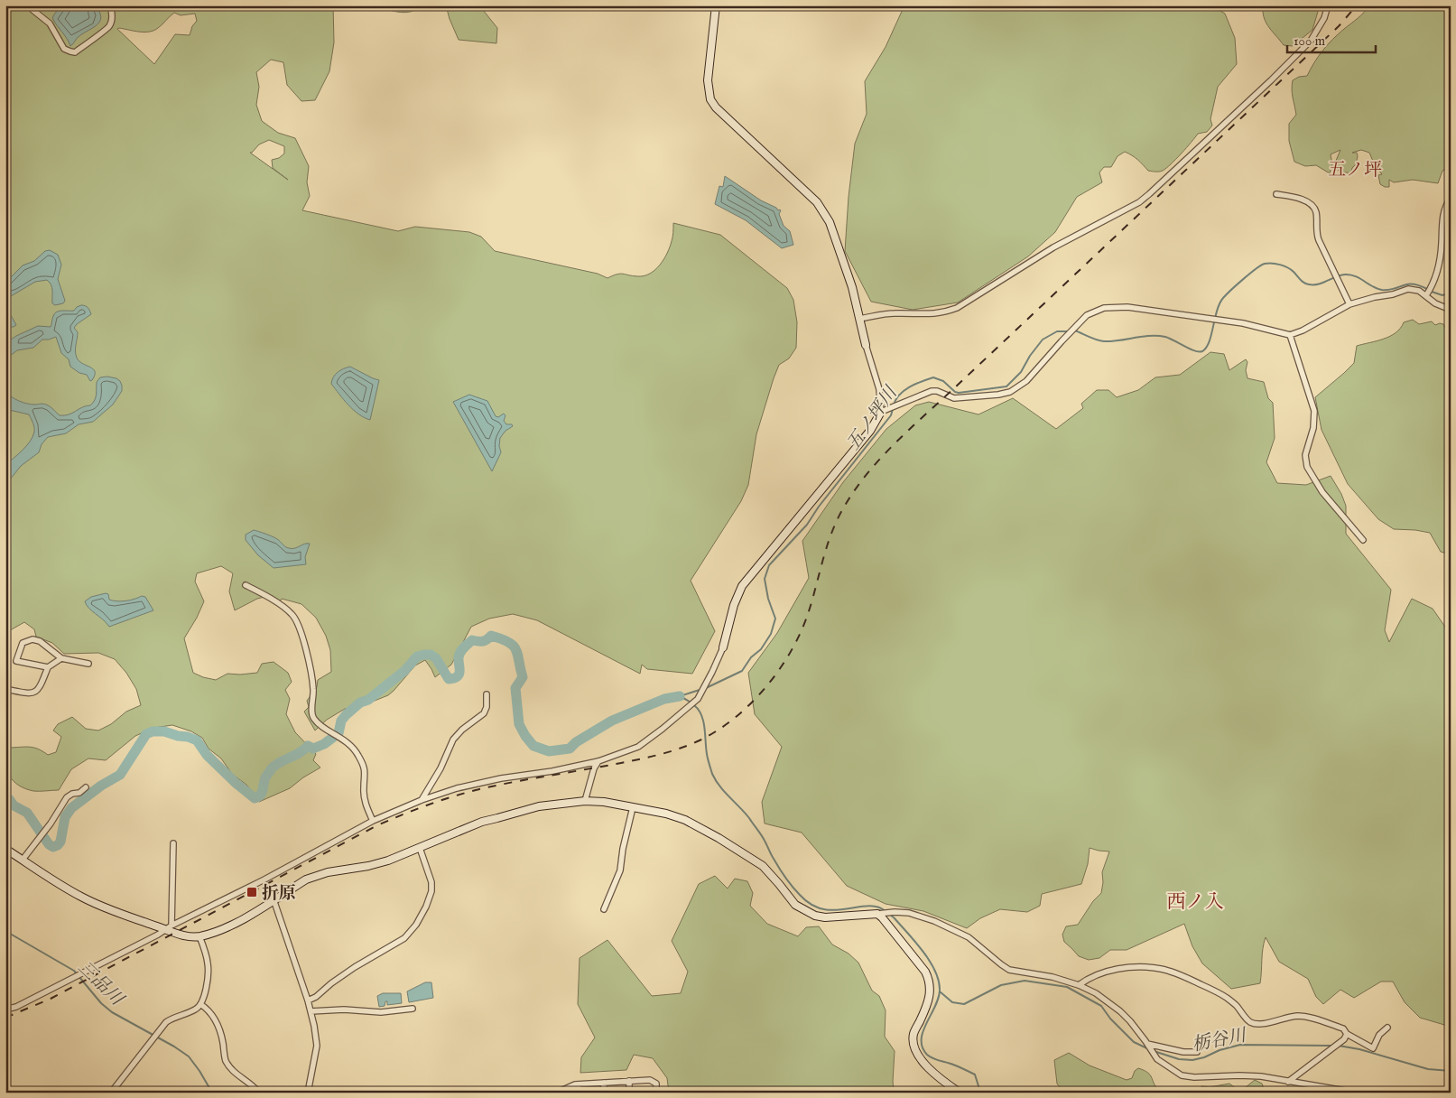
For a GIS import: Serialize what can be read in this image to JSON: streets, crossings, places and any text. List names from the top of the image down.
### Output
{
  "districts": ["五ノ坪", "西ノ入"],
  "water": ["五ノ坪川", "三品川", "栃谷川"],
  "places": {
    "transit": ["折原"]
  },
  "scale_bar": "100 m"
}
